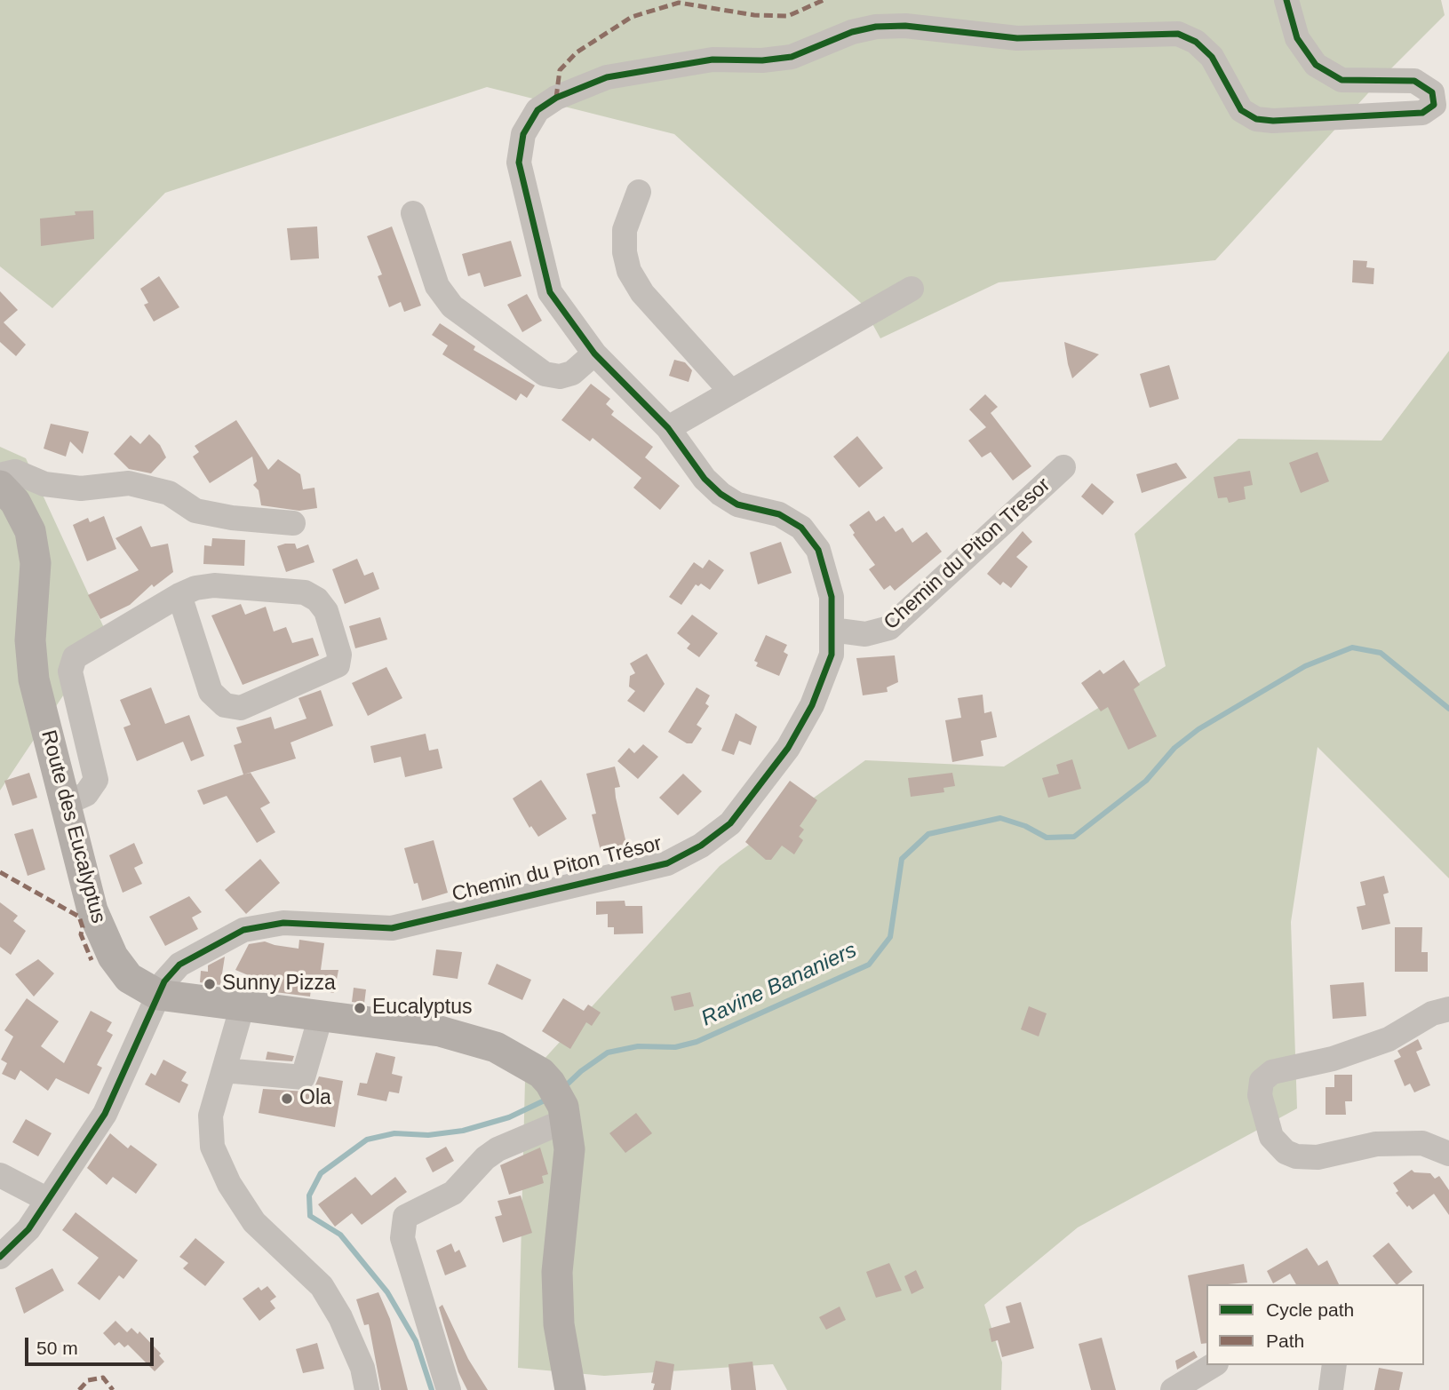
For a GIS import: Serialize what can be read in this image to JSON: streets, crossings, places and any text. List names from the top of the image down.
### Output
{
  "streets": {
    "main road": ["Route des Eucalyptus"],
    "street": ["Chemin du Piton Tresor", "Chemin du Piton Trésor"]
  },
  "crossings": [
    ["Chemin du Piton Tresor", "Chemin du Piton Trésor"],
    ["Route des Eucalyptus", "Chemin du Piton Trésor"]
  ],
  "water": ["Ravine Bananiers"],
  "places": ["Sunny Pizza", "Eucalyptus", "Ola"],
  "legend": ["Cycle path", "Path"],
  "scale_bar": "50 m"
}
